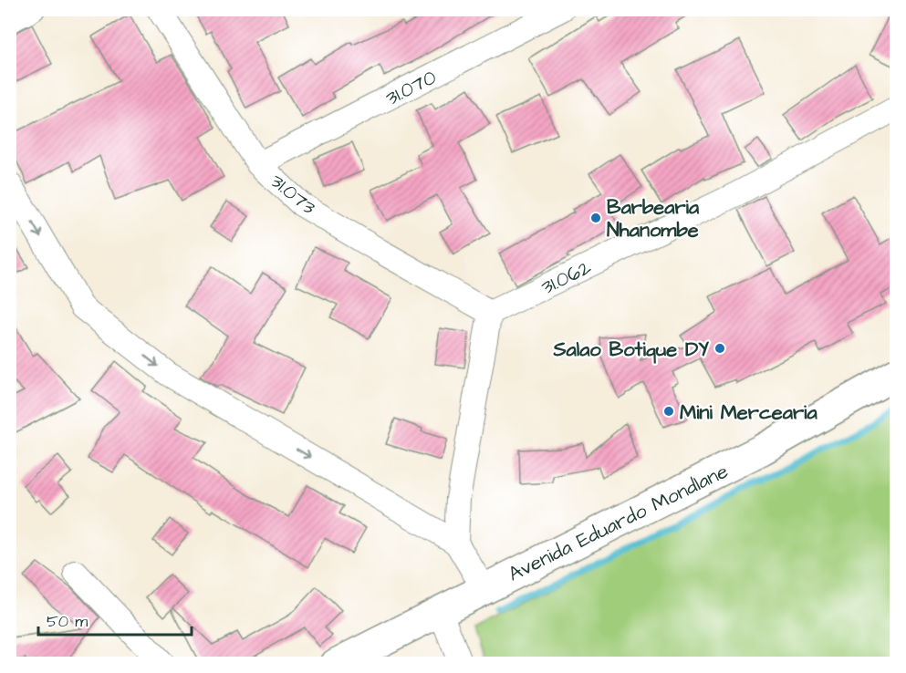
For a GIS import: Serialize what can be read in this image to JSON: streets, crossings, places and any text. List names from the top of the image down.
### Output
{
  "streets": {
    "main road": ["Avenida Eduardo Mondlane"],
    "street": ["31.070", "31.073", "31.062"]
  },
  "crossings": [
    ["31.070", "31.073"],
    ["31.073", "31.062"]
  ],
  "places": ["Barbearia Nhanombe", "Salao Botique DY", "Mini Mercearia"],
  "scale_bar": "50 m"
}
